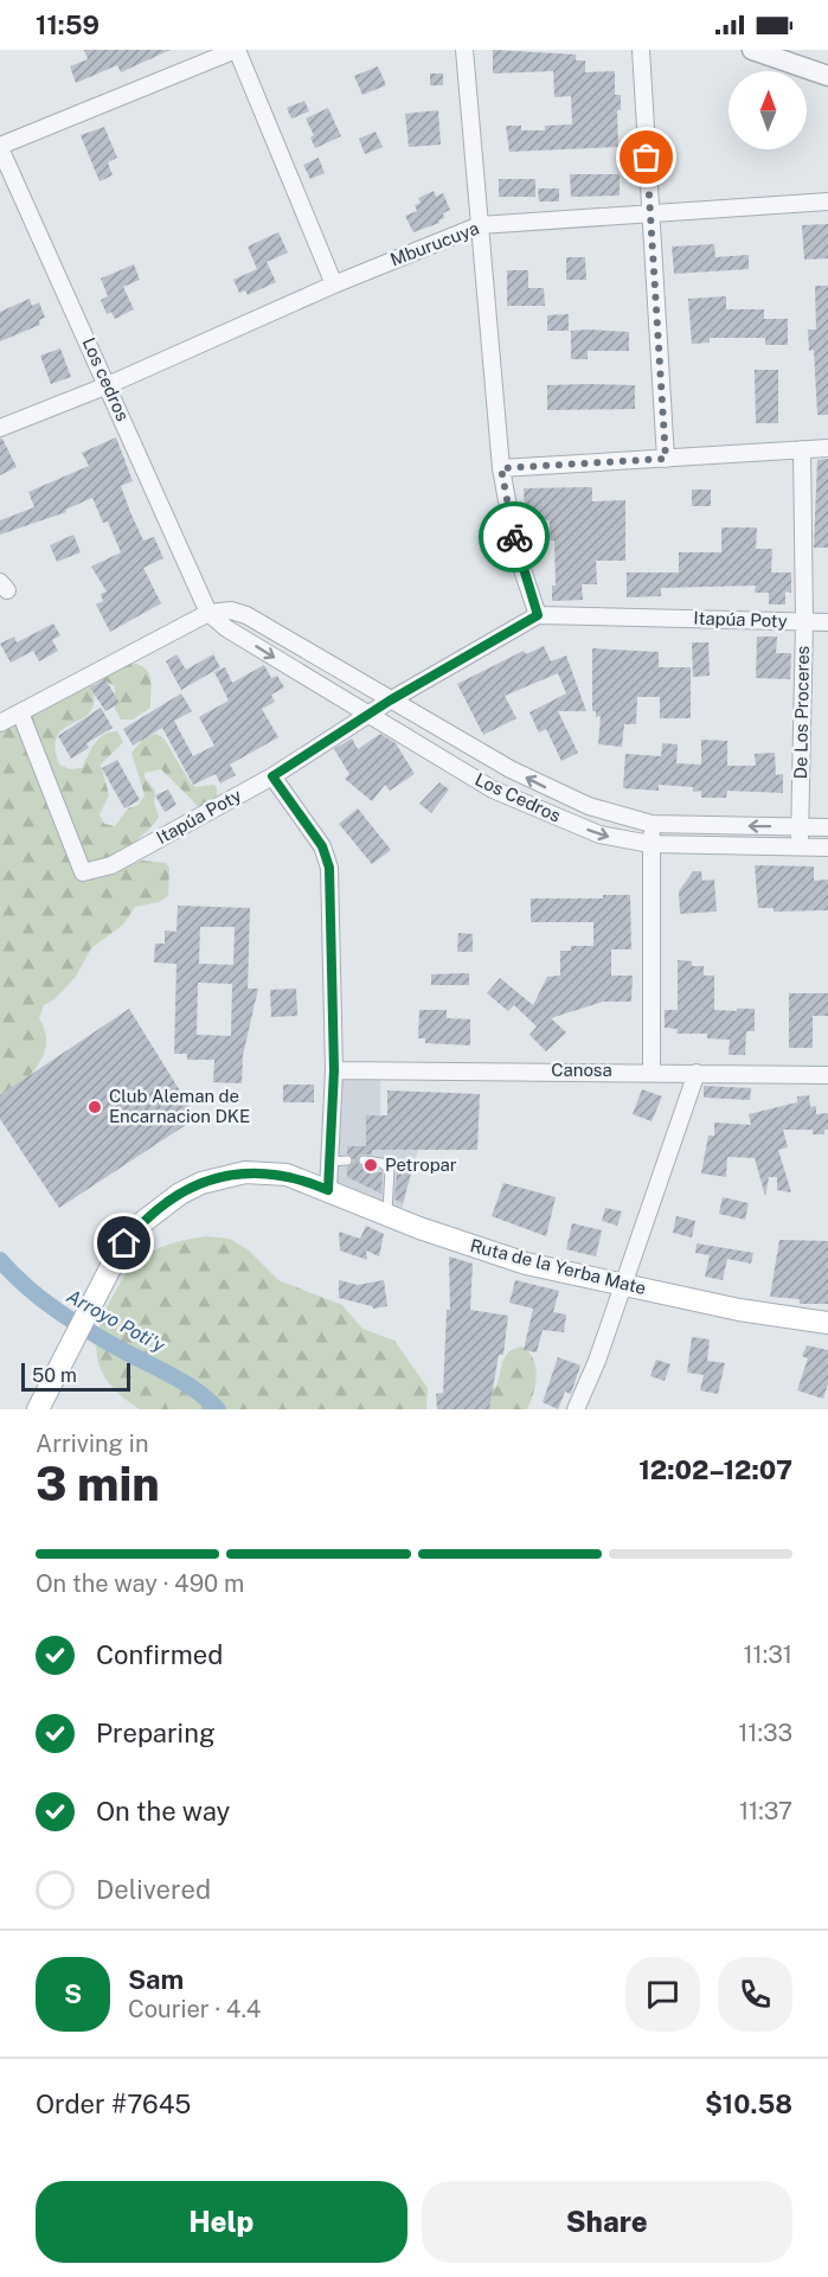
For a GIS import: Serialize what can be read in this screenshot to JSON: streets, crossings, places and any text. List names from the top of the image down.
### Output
{
  "streets": {
    "main road": ["Ruta de la Yerba Mate"],
    "street": [
      "Mburucuya",
      "Los cedros",
      "Itapúa Poty",
      "De Los Proceres",
      "Los Cedros",
      "Canosa"
    ]
  },
  "crossings": [
    ["Mburucuya", "Los cedros"],
    ["Los cedros", "Los Cedros"],
    ["Itapúa Poty", "De Los Proceres"],
    ["Itapúa Poty", "Los Cedros"],
    ["De Los Proceres", "Los Cedros"]
  ],
  "water": ["Arroyo Poti'y"],
  "places": ["Club Aleman de Encarnacion DKE", "Petropar"],
  "scale_bar": "50 m",
  "north": "top",
  "page": {
    "status": "11:59",
    "scale": "50 m",
    "heading": ["3 min", "Arriving in", "12:02–12:07"],
    "panel": [
      "Sam",
      "Courier · 4.4",
      "Order #7645",
      "$10.58"
    ],
    "bar": "On the way · 490 m",
    "list": [
      ["Confirmed", "11:31"],
      ["Preparing", "11:33"],
      ["On the way", "11:37"],
      "Delivered"
    ],
    "round": "S",
    "buttons": ["Help", "Share"]
  }
}
